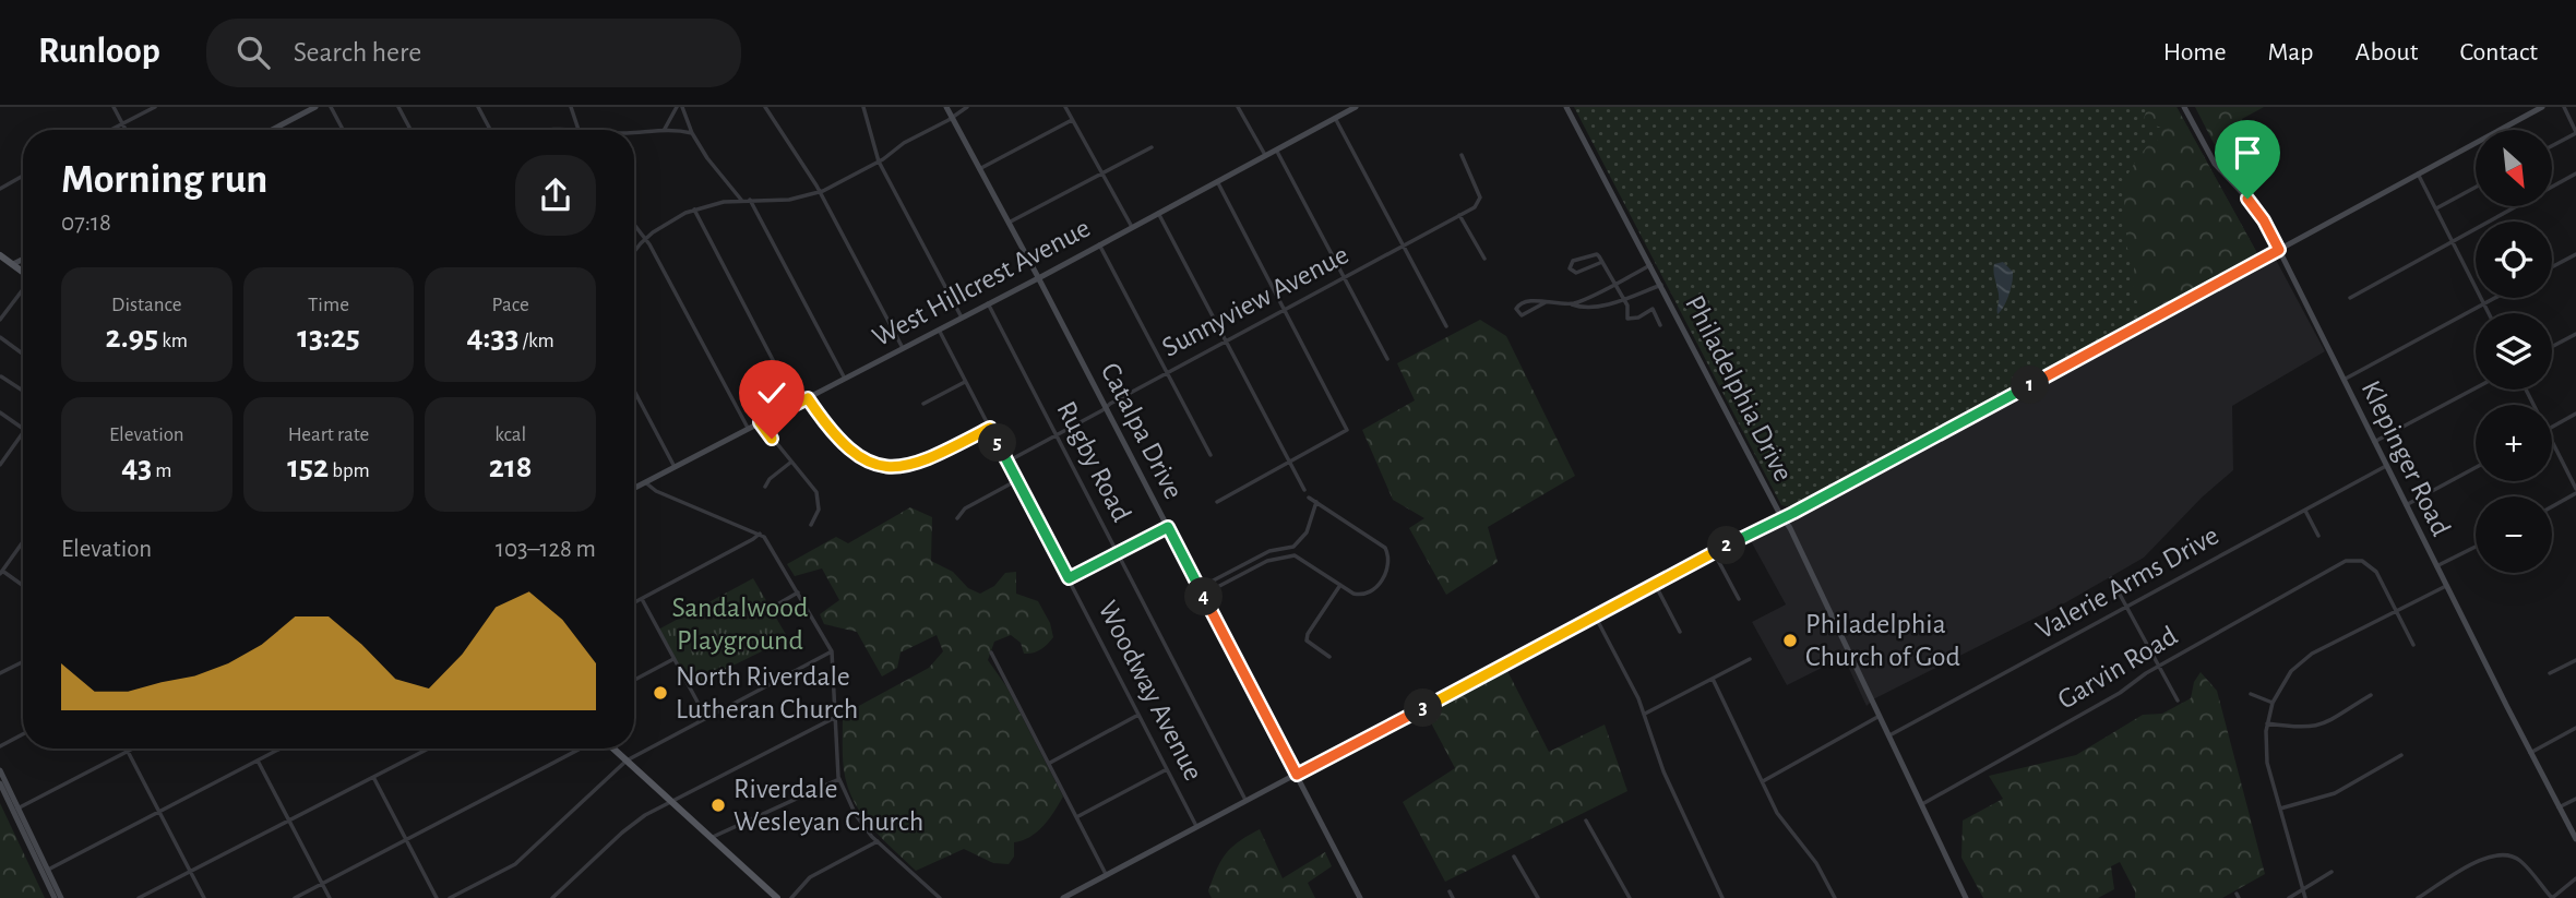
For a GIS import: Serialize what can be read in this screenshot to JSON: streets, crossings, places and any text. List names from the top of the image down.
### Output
{
  "streets": {
    "main road": [
      "West Hillcrest Avenue",
      "Philadelphia Drive",
      "Catalpa Drive",
      "Klepinger Road"
    ],
    "street": [
      "Sunnyview Avenue",
      "Rugby Road",
      "Valerie Arms Drive",
      "Garvin Road",
      "Woodway Avenue"
    ]
  },
  "crossings": [
    ["West Hillcrest Avenue", "Catalpa Drive"],
    ["West Hillcrest Avenue", "Rugby Road"],
    ["West Hillcrest Avenue", "Woodway Avenue"],
    ["Sunnyview Avenue", "Catalpa Drive"],
    ["Sunnyview Avenue", "Rugby Road"],
    ["Sunnyview Avenue", "Woodway Avenue"],
    ["Philadelphia Drive", "Valerie Arms Drive"],
    ["Philadelphia Drive", "Garvin Road"],
    ["Klepinger Road", "Valerie Arms Drive"]
  ],
  "parks": ["Sandalwood Playground"],
  "places": ["Philadelphia Church of God", "North Riverdale Lutheran Church", "Riverdale Wesleyan Church"],
  "north": "bottom right",
  "page": {
    "header": "Runloop",
    "search": "Search here",
    "nav": [
      "Home",
      "Map",
      "About",
      "Contact"
    ],
    "map_buttons": ["+", "−"],
    "heading": ["Morning run", "07:18"],
    "stats": [
      ["Distance", "2.95 km"],
      ["Time", "13:25"],
      ["Pace", "4:33 /km"],
      ["Elevation", "43 m"],
      ["Heart rate", "152 bpm"],
      ["kcal", "218"]
    ],
    "pins": [
      "1",
      "5",
      "2",
      "4",
      "3"
    ],
    "chart": ["Elevation", "103–128 m"]
  }
}
